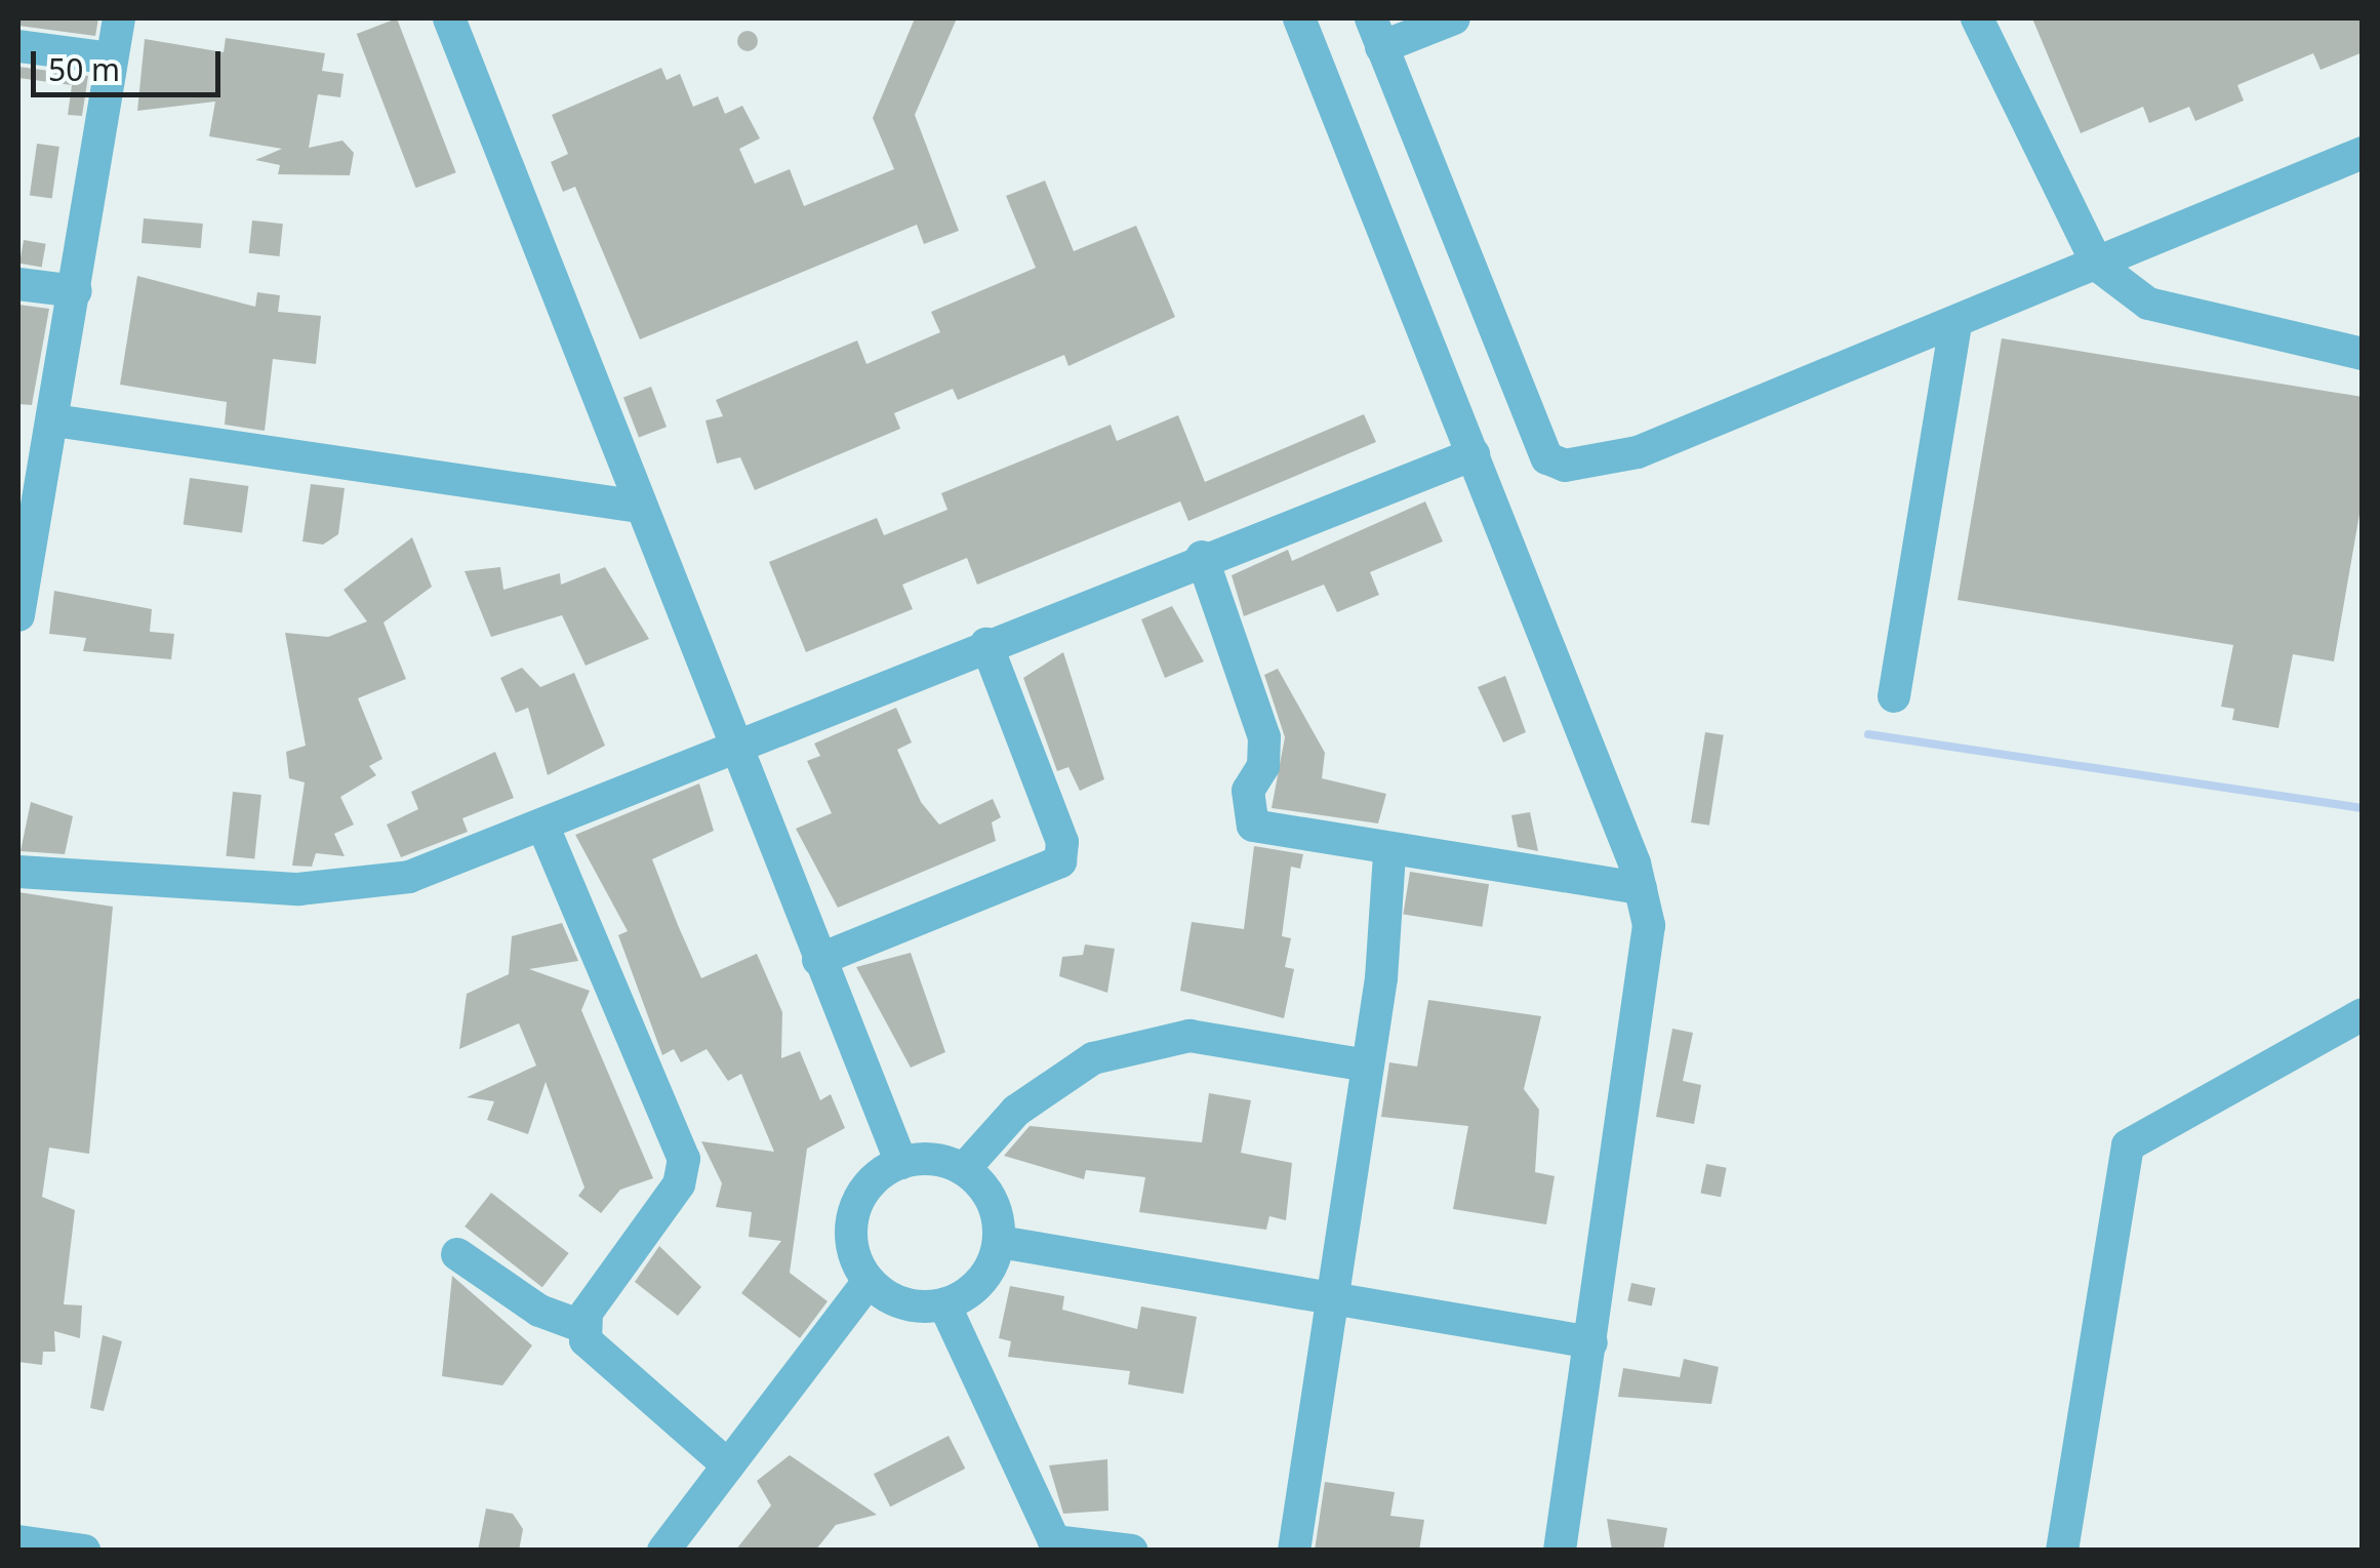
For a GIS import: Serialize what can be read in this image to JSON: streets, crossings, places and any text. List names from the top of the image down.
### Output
{
  "scale_bar": "50 m"
}
